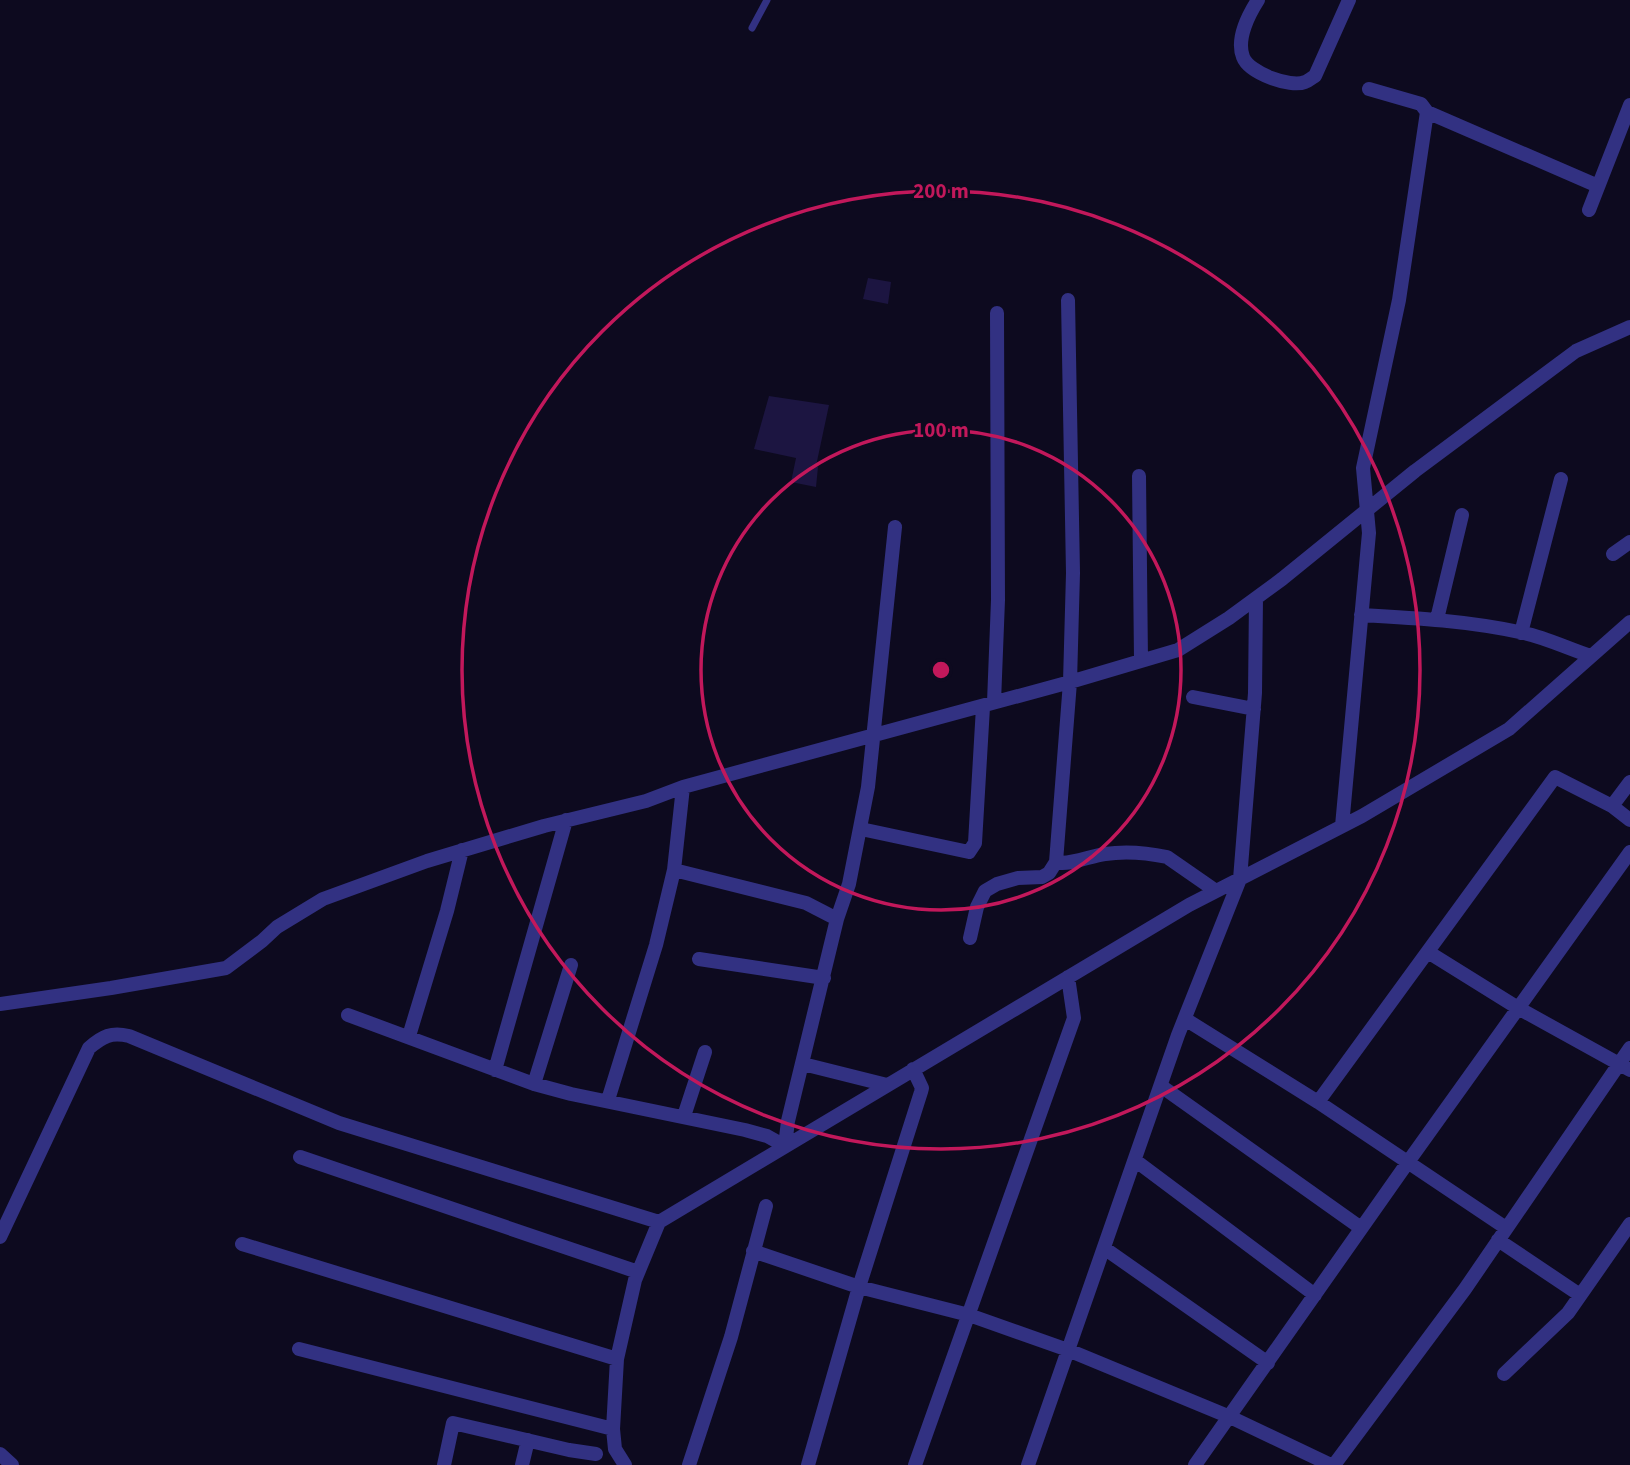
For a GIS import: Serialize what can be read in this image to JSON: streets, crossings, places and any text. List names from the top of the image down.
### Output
{
  "rings": ["200 m", "100 m"]
}
